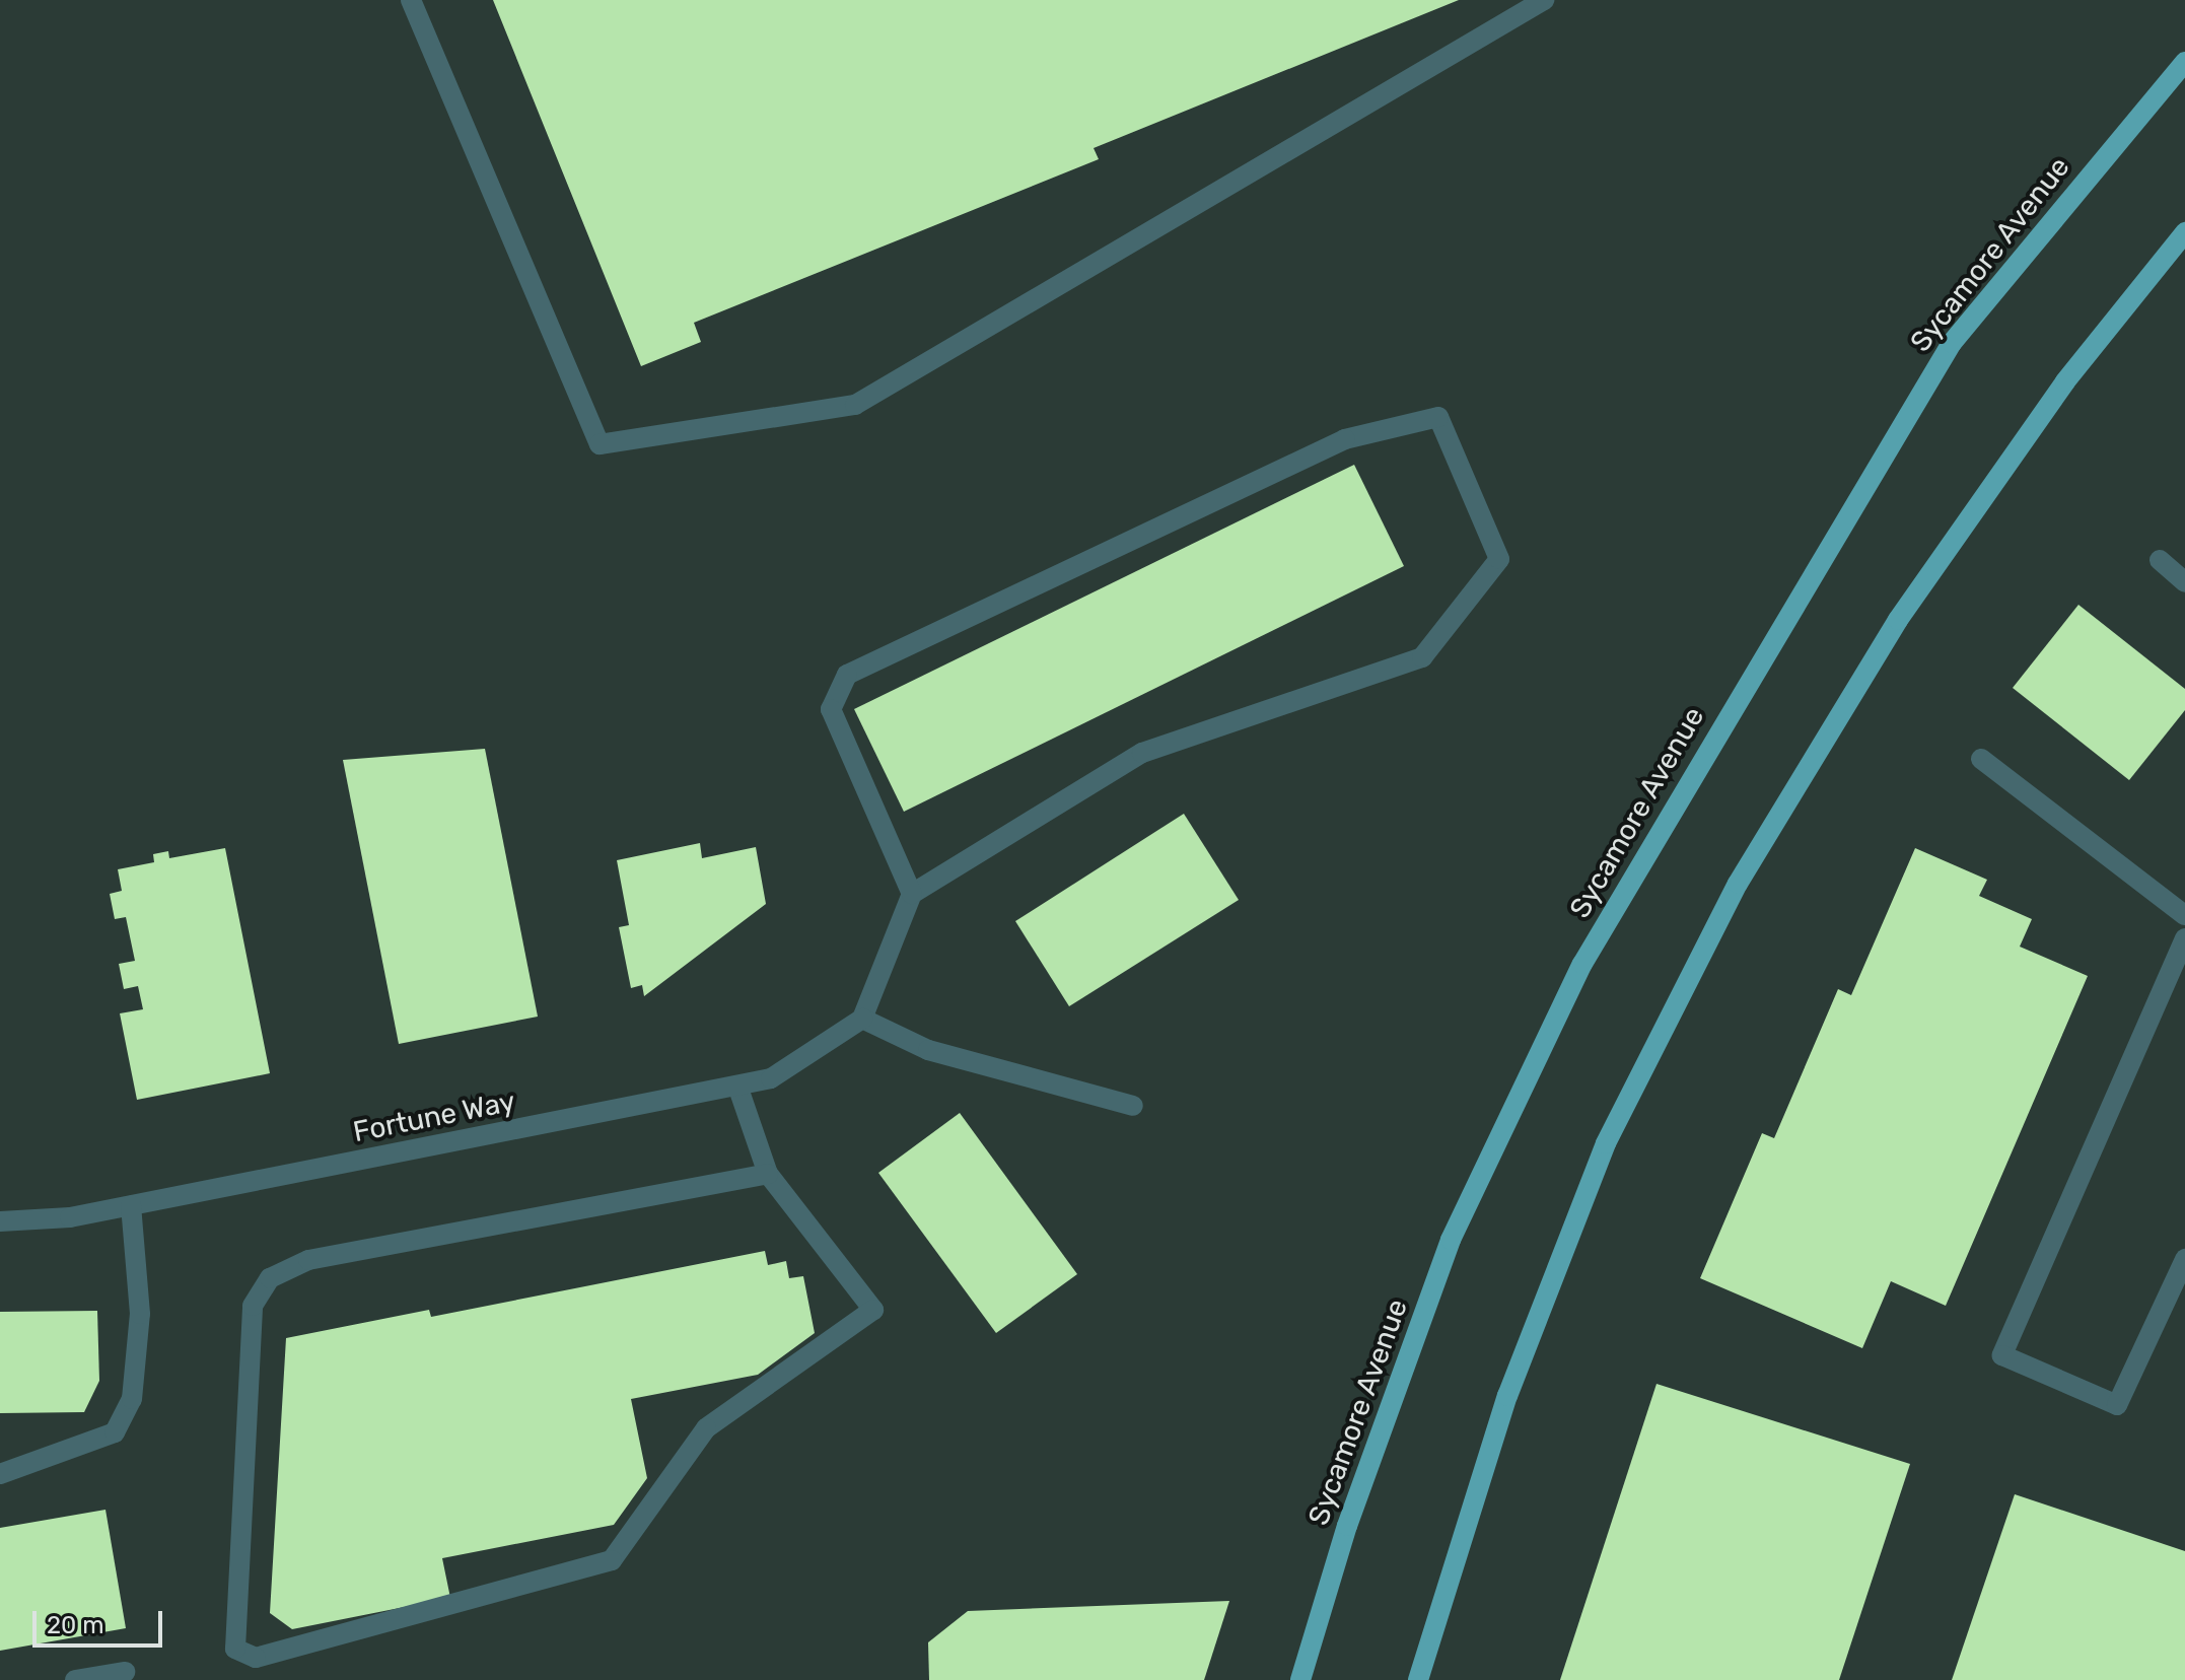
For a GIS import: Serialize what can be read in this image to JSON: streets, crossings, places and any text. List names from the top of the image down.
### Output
{
  "streets": {
    "main road": ["Sycamore Avenue"],
    "street": ["Fortune Way"]
  },
  "scale_bar": "20 m"
}
